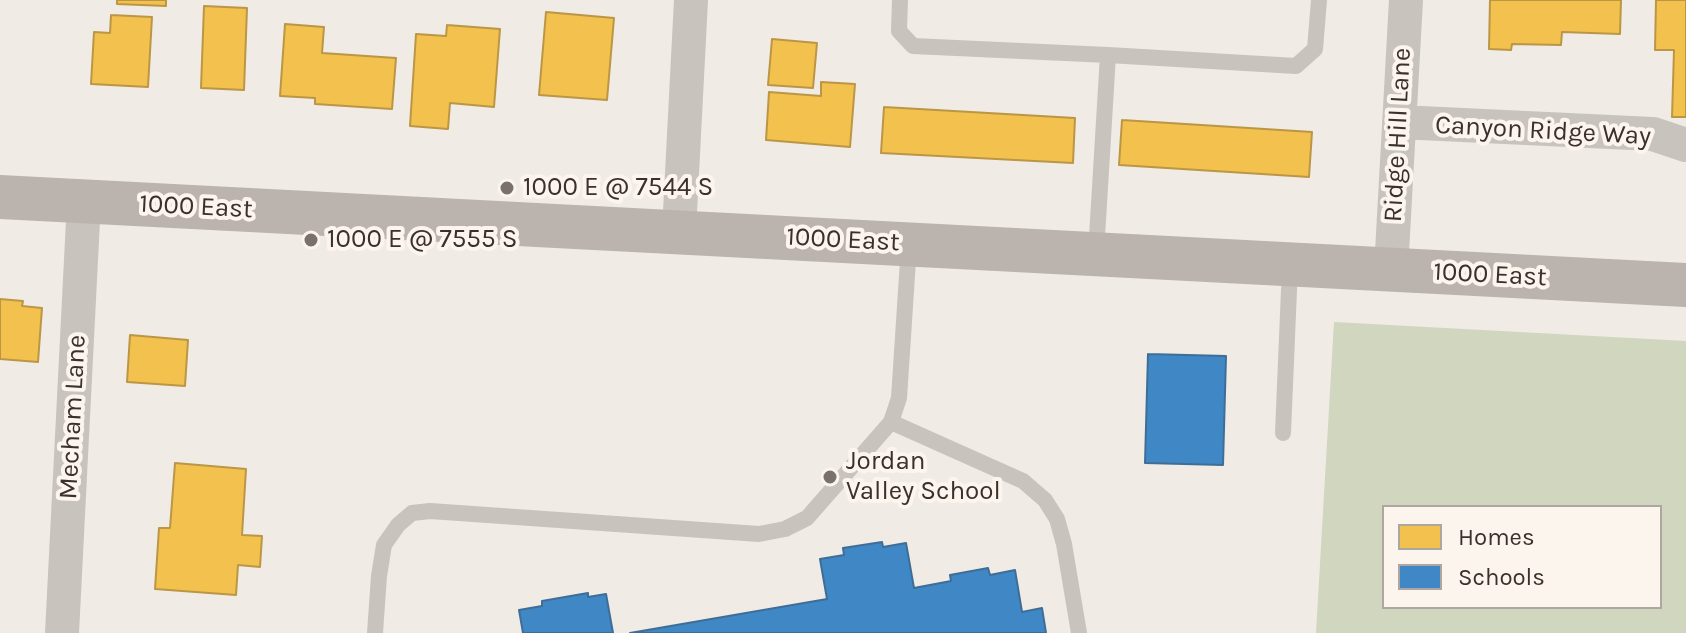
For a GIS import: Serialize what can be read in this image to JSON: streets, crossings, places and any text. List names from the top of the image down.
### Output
{
  "streets": {
    "street": [
      "Canyon Ridge Way",
      "Ridge Hill Lane",
      "1000 East",
      "Mecham Lane"
    ]
  },
  "crossings": [
    ["Canyon Ridge Way", "Ridge Hill Lane"],
    ["Ridge Hill Lane", "1000 East"],
    ["1000 East", "Mecham Lane"]
  ],
  "places": ["1000 E @ 7544 S", "1000 E @ 7555 S", "Jordan Valley School"],
  "legend": ["Homes", "Schools"]
}
